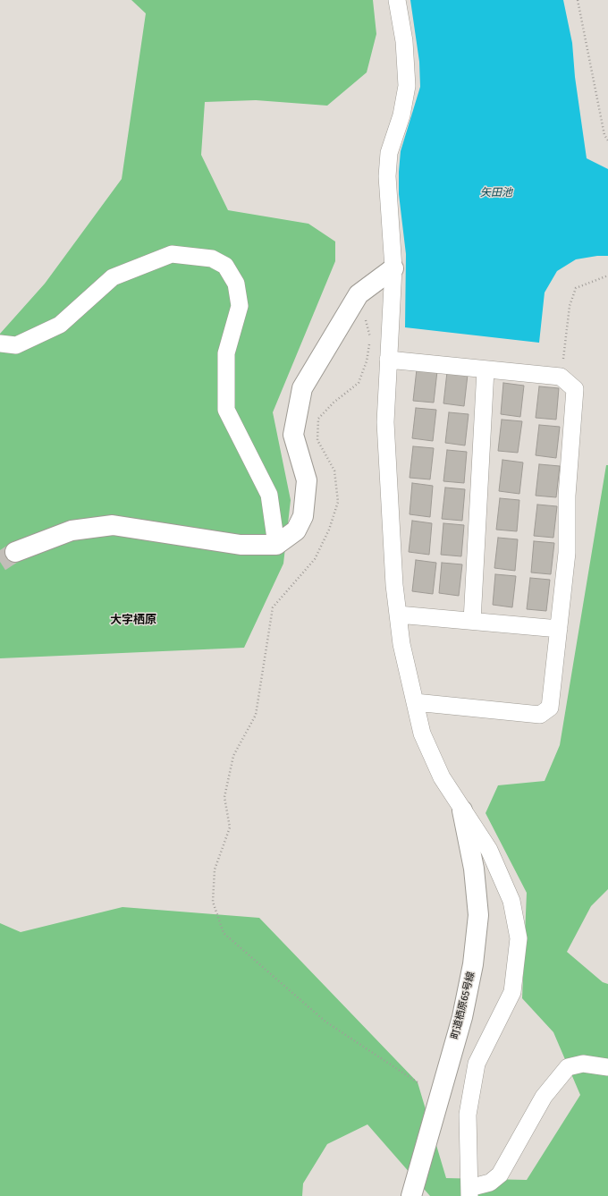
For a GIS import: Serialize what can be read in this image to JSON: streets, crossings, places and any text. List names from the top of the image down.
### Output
{
  "streets": {
    "street": ["町道栖原65号線"]
  },
  "districts": ["大字栖原"],
  "water": ["矢田池"]
}
